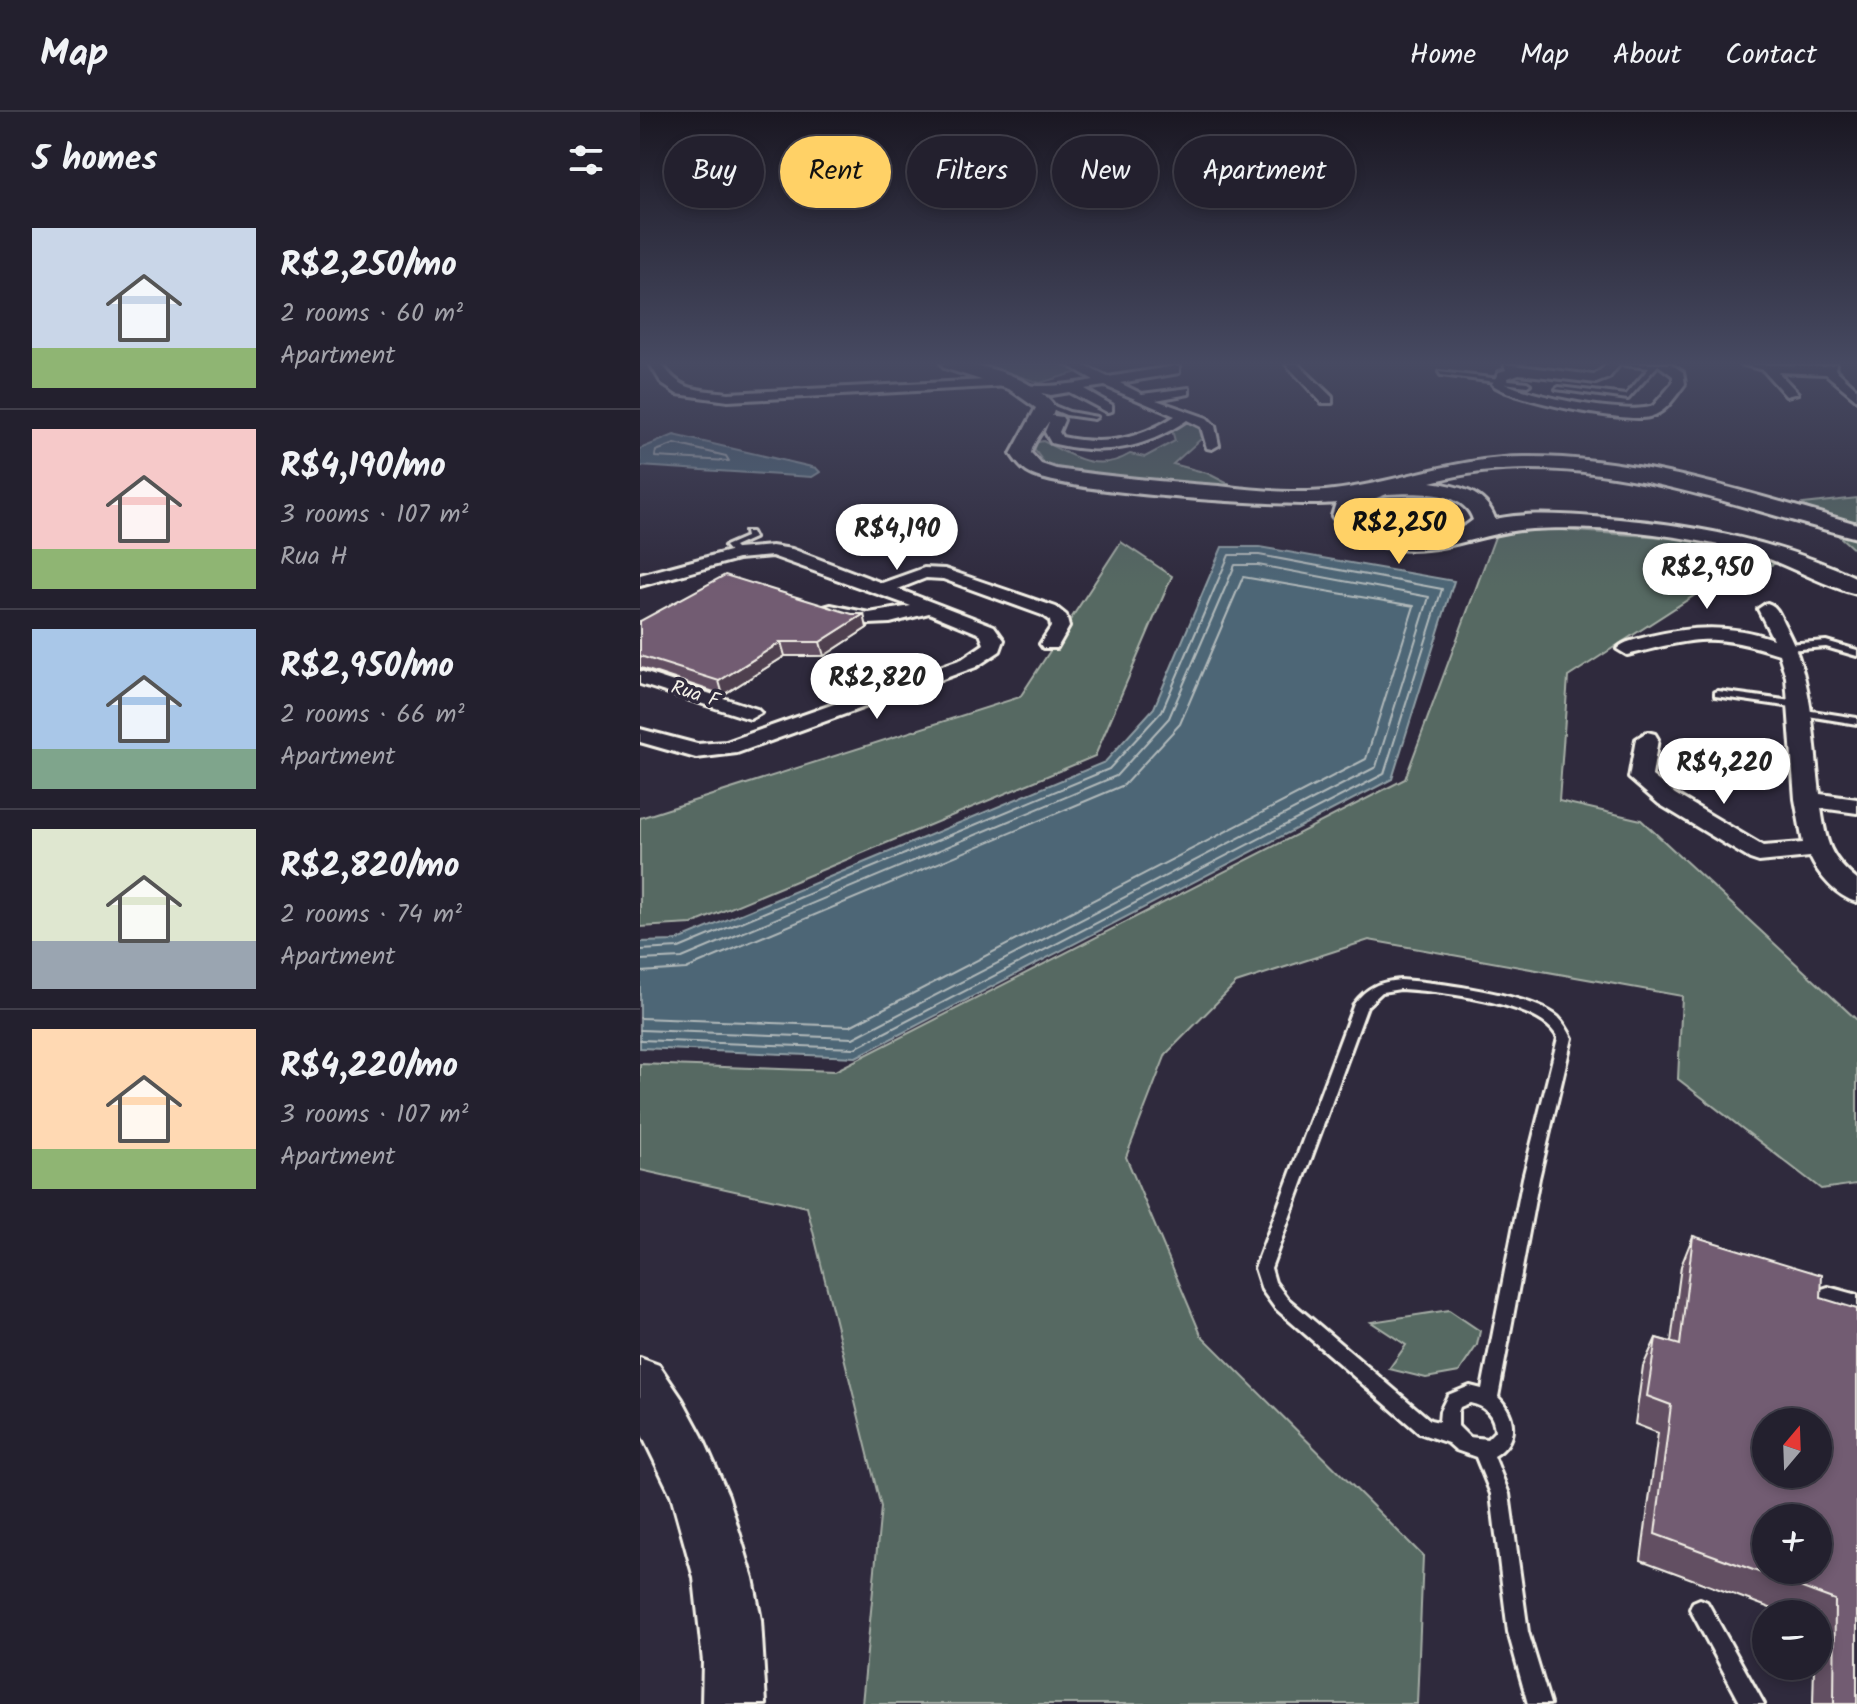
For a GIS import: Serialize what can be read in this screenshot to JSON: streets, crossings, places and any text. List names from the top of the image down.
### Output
{
  "streets": {
    "street": ["Rua F"]
  },
  "north": "top",
  "page": {
    "header": "Map",
    "nav": [
      "Home",
      "Map",
      "About",
      "Contact"
    ],
    "heading": "5 homes",
    "chip": [
      "Buy",
      "Rent",
      "Filters",
      "New",
      "Apartment"
    ],
    "list": [
      {
        "name": "R$2,250/mo",
        "note": "2 rooms · 60 m² · Apartment"
      },
      {
        "name": "R$4,190/mo",
        "note": "3 rooms · 107 m² · Rua H"
      },
      {
        "name": "R$2,950/mo",
        "note": "2 rooms · 66 m² · Apartment"
      },
      {
        "name": "R$2,820/mo",
        "note": "2 rooms · 74 m² · Apartment"
      },
      {
        "name": "R$4,220/mo",
        "note": "3 rooms · 107 m² · Apartment"
      }
    ],
    "price": [
      "R$2,250",
      "R$4,190",
      "R$2,950",
      "R$2,820",
      "R$4,220"
    ],
    "map_buttons": ["+", "−"]
  }
}
